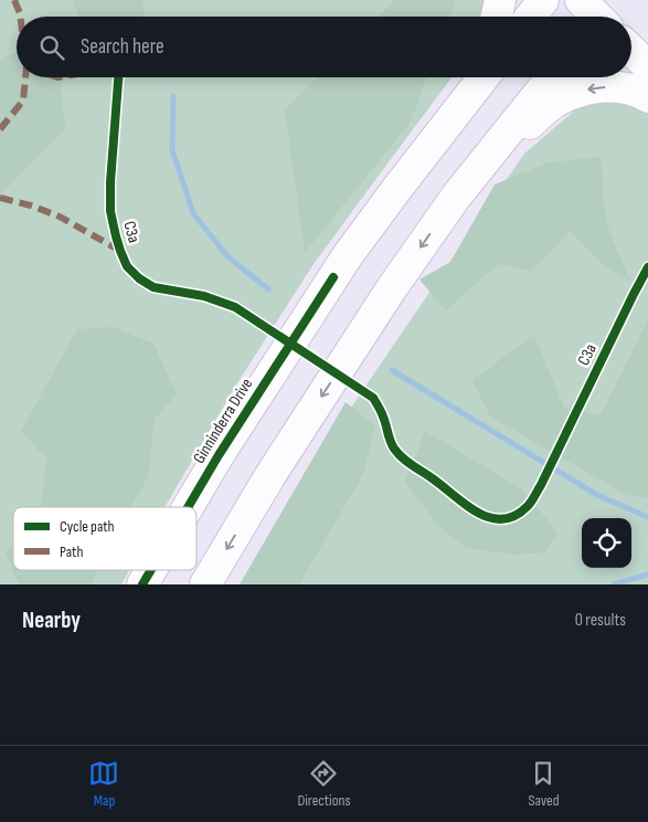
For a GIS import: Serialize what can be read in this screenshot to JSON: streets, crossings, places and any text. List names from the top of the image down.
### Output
{
  "streets": {
    "main road": ["Ginninderra Drive"],
    "cycle path": ["C3a"]
  },
  "legend": ["Cycle path", "Path"],
  "page": {
    "search": "Search here",
    "heading": ["Nearby", "0 results"],
    "nav": ["Map", "Directions", "Saved"]
  }
}
